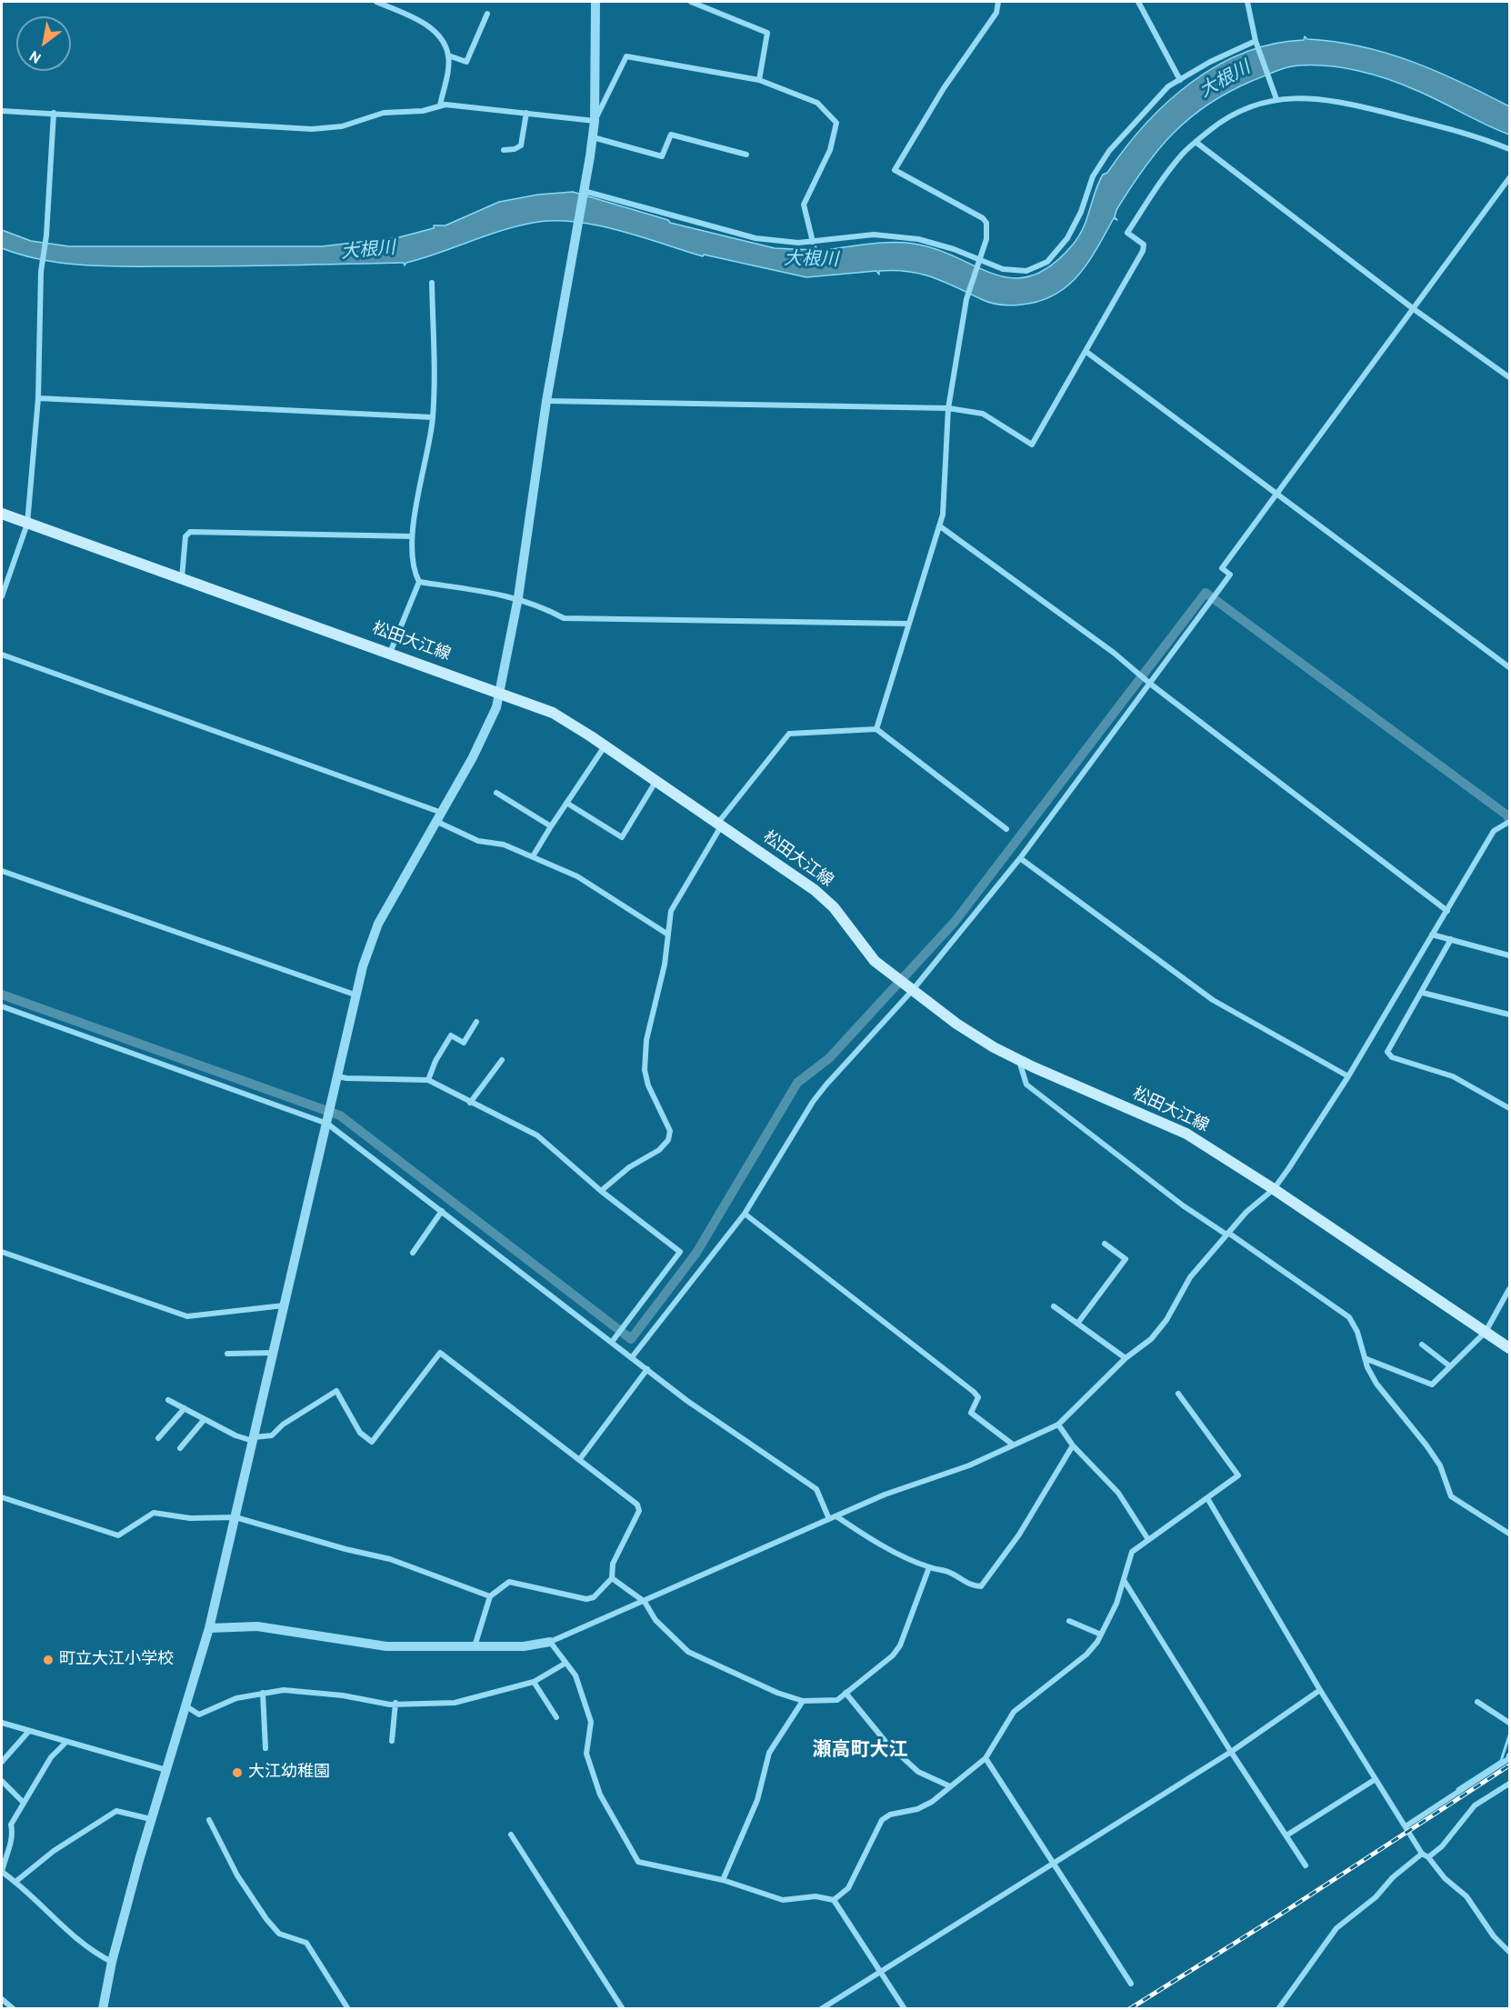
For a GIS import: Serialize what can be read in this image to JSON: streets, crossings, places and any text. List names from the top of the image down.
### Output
{
  "streets": {
    "main road": ["松田大江線"]
  },
  "districts": ["瀬高町大江"],
  "water": ["大根川"],
  "places": ["町立大江小学校", "大江幼稚園"],
  "north": "bottom left"
}
